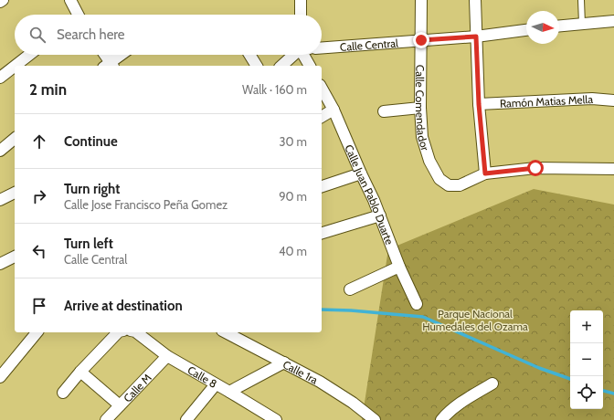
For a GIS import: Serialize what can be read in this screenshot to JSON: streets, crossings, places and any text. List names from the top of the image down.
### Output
{
  "streets": {
    "street": [
      "Calle Central",
      "Ramón Matias Mella",
      "Calle Comendador",
      "Calle Juan Pablo Duarte",
      "Calle 1ra",
      "Calle 8",
      "Calle M"
    ]
  },
  "crossings": [
    ["Calle Central", "Calle Comendador"],
    ["Calle 8", "Calle M"]
  ],
  "parks": ["Parque Nacional Humedales del Ozama"],
  "north": "right",
  "page": {
    "search": "Search here",
    "heading": ["2 min", "Walk · 160 m"],
    "list": [
      ["Continue", "30 m"],
      ["Turn right", "Calle Jose Francisco Peña Gomez", "90 m"],
      ["Turn left", "Calle Central", "40 m"],
      "Arrive at destination"
    ],
    "map_buttons": ["+", "−"]
  }
}
